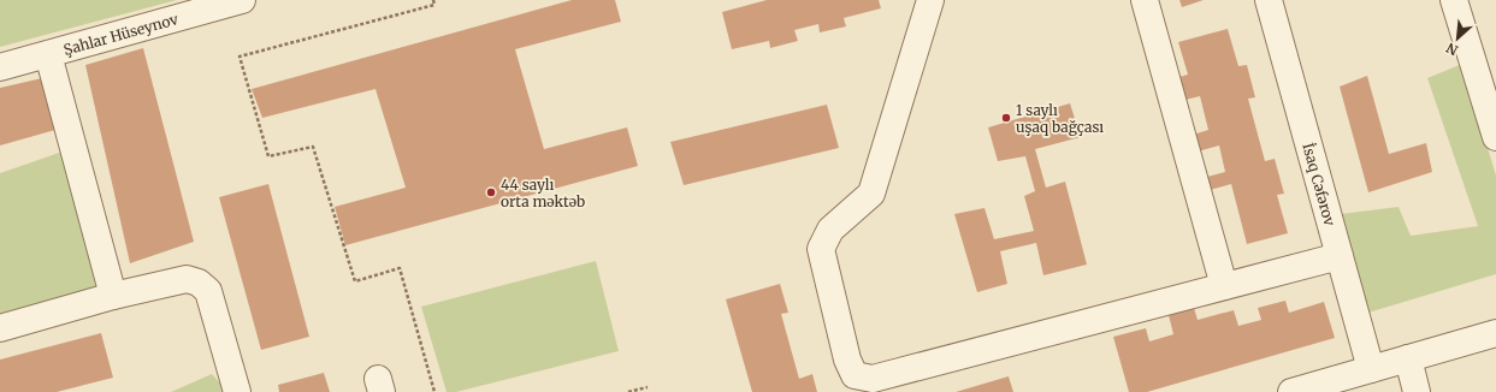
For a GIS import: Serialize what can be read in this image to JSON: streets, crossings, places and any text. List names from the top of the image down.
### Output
{
  "streets": {
    "street": ["Şahlar Hüseynov", "İsaq Cəfərov"]
  },
  "places": ["1 saylı uşaq bağçası", "44 saylı orta məktəb"],
  "north": "bottom left"
}
